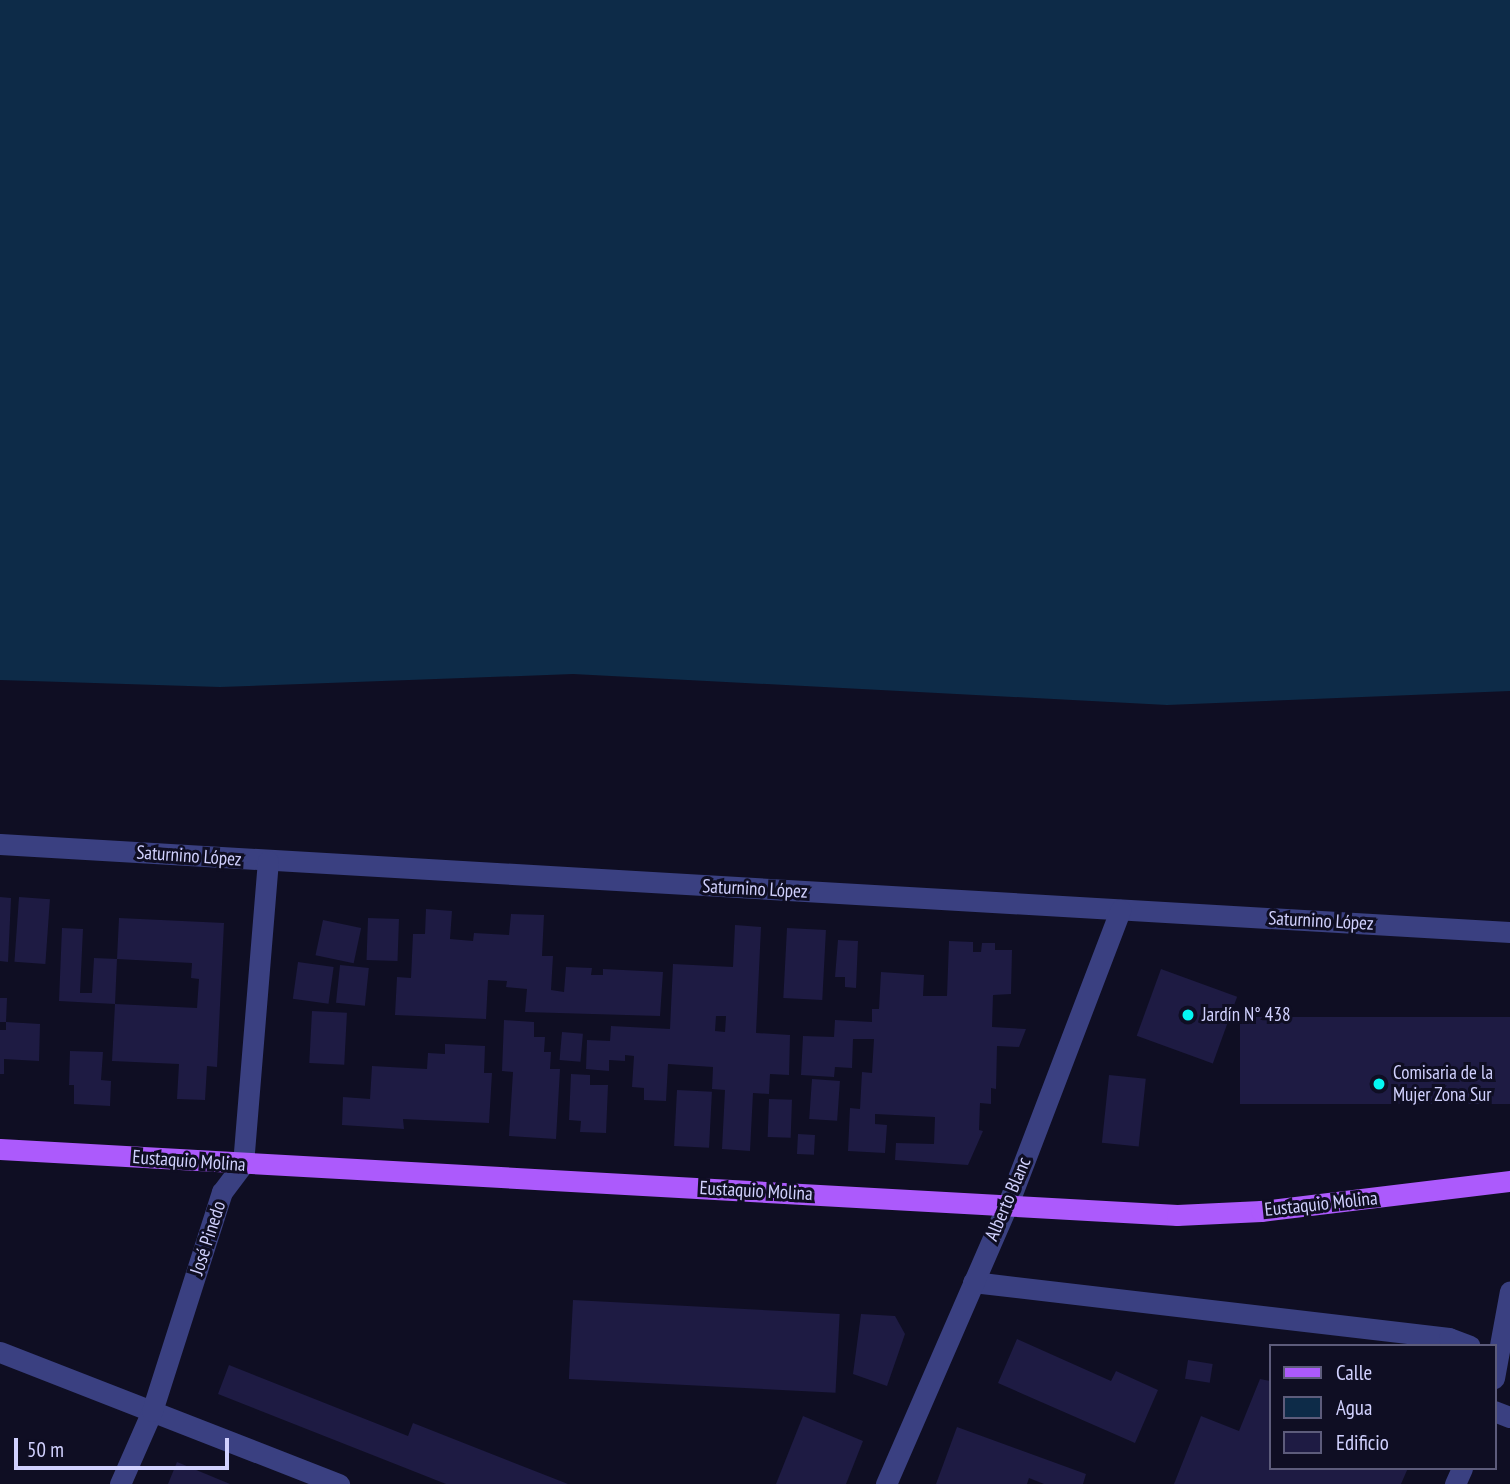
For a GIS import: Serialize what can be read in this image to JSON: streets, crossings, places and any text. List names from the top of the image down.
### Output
{
  "streets": {
    "main road": ["Eustaquio Molina"],
    "street": ["Saturnino López", "Alberto Blanc", "José Pinedo"]
  },
  "crossings": [
    ["Saturnino López", "Alberto Blanc"],
    ["Eustaquio Molina", "Alberto Blanc"],
    ["Eustaquio Molina", "José Pinedo"]
  ],
  "places": ["Jardín N° 438", "Comisaria de la Mujer Zona Sur"],
  "legend": ["Calle", "Agua", "Edificio"],
  "scale_bar": "50 m"
}
